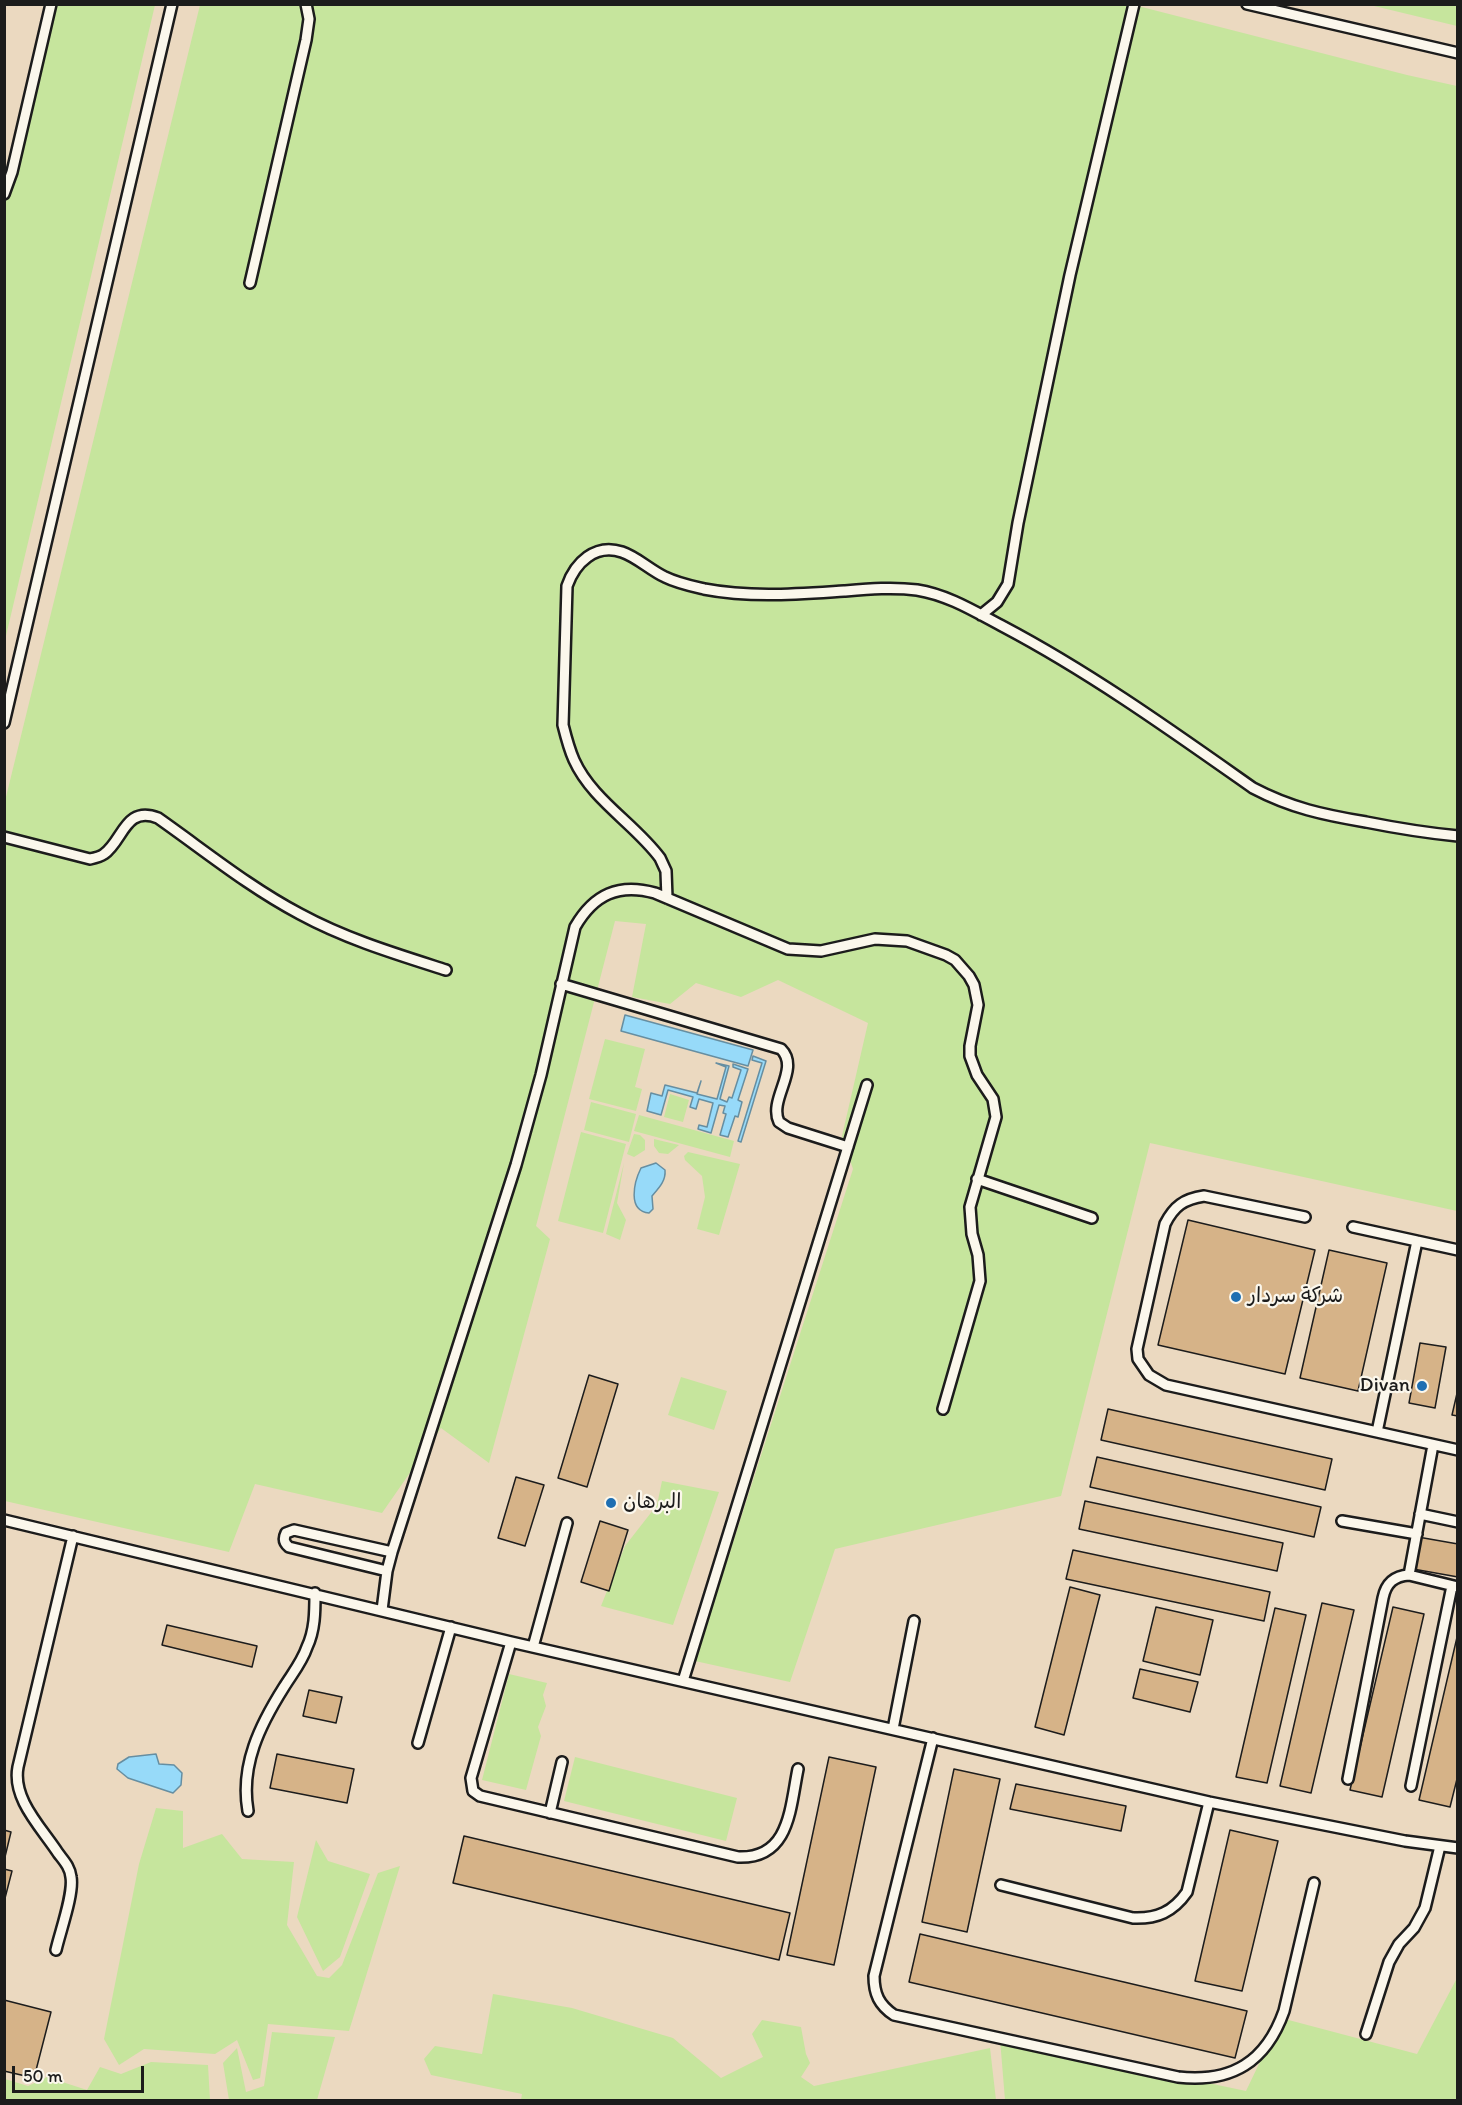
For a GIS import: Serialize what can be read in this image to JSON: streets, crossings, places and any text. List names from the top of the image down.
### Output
{
  "places": ["شركة سردار", "Divan", "البرهان"],
  "scale_bar": "50 m"
}
